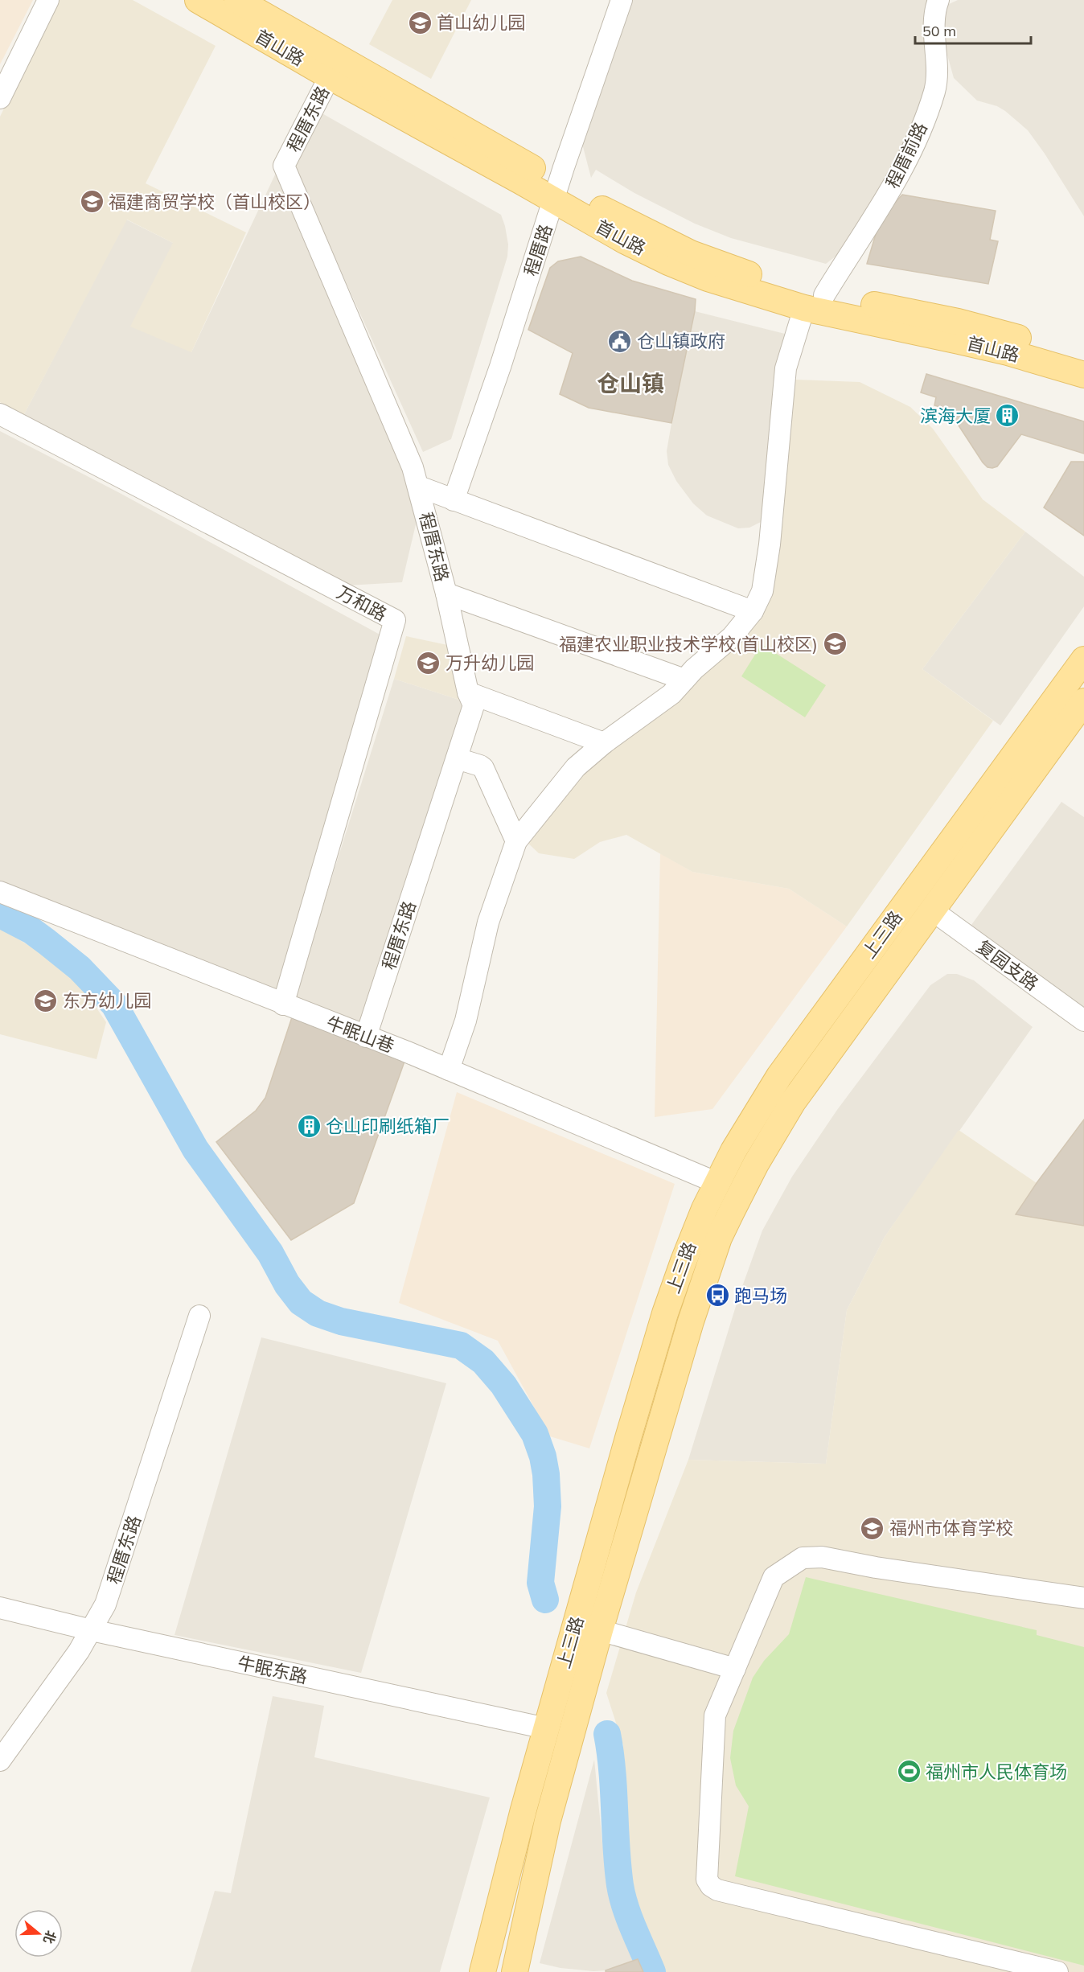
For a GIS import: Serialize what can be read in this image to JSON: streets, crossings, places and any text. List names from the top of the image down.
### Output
{
  "streets": {
    "main road": ["首山路", "上三路"],
    "street": [
      "程厝东路",
      "程厝前路",
      "程厝路",
      "万和路",
      "复园支路",
      "牛眠山巷",
      "牛眠东路"
    ]
  },
  "crossings": [
    ["首山路", "程厝东路"],
    ["首山路", "程厝前路"],
    ["首山路", "程厝路"],
    ["程厝东路", "牛眠山巷"],
    ["程厝东路", "牛眠东路"],
    ["程厝前路", "牛眠山巷"],
    ["万和路", "牛眠山巷"],
    ["上三路", "复园支路"],
    ["上三路", "牛眠山巷"],
    ["上三路", "牛眠东路"]
  ],
  "districts": ["仓山镇"],
  "places": {
    "school or university": [
      "首山幼儿园",
      "福建商贸学校（首山校区）",
      "福建农业职业技术学校(首山校区)",
      "万升幼儿园",
      "东方幼儿园",
      "福州市体育学校"
    ],
    "public building": ["仓山镇政府"],
    "building": ["滨海大厦", "仓山印刷纸箱厂"],
    "bus stop": ["跑马场"],
    "sports": ["福州市人民体育场"]
  },
  "scale_bar": "50 m",
  "north": "right"
}
